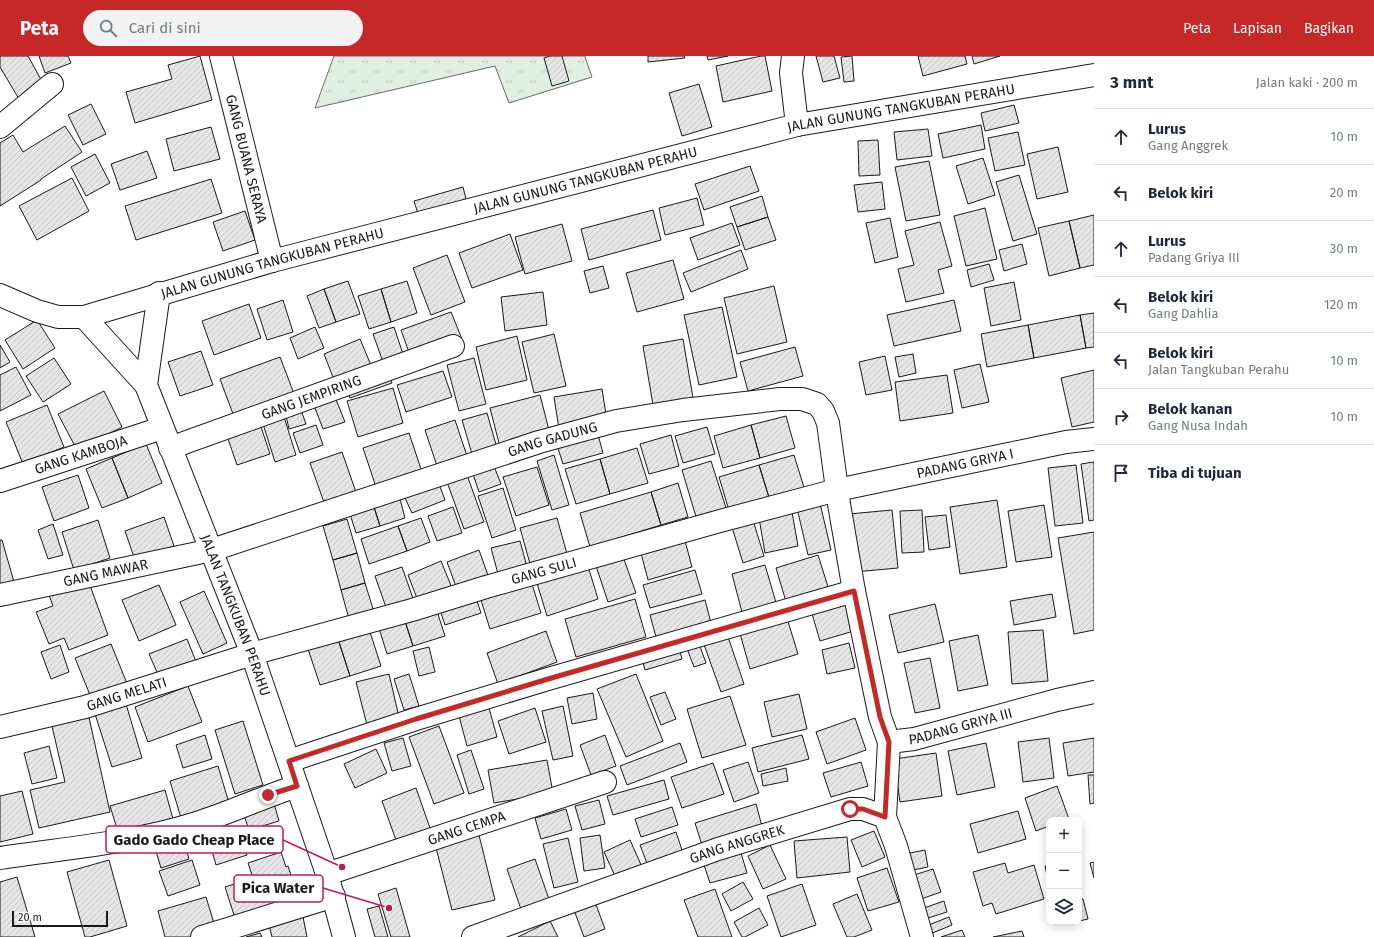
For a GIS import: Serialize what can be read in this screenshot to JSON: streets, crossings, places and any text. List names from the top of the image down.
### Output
{
  "streets": {
    "street": [
      "JALAN GUNUNG TANGKUBAN PERAHU",
      "GANG BUANA SERAYA",
      "GANG JEMPIRING",
      "GANG GADUNG",
      "GANG KAMBOJA",
      "PADANG GRIYA I",
      "GANG SULI",
      "GANG MAWAR",
      "JALAN TANGKUBAN PERAHU",
      "GANG MELATI",
      "PADANG GRIYA III",
      "GANG CEMPA",
      "GANG ANGGREK"
    ]
  },
  "crossings": [
    ["JALAN GUNUNG TANGKUBAN PERAHU", "GANG BUANA SERAYA"],
    ["JALAN GUNUNG TANGKUBAN PERAHU", "JALAN TANGKUBAN PERAHU"],
    ["GANG JEMPIRING", "JALAN TANGKUBAN PERAHU"],
    ["GANG GADUNG", "PADANG GRIYA I"],
    ["GANG GADUNG", "GANG SULI"],
    ["GANG GADUNG", "GANG MAWAR"],
    ["GANG GADUNG", "JALAN TANGKUBAN PERAHU"],
    ["GANG GADUNG", "PADANG GRIYA III"],
    ["GANG KAMBOJA", "JALAN TANGKUBAN PERAHU"],
    ["PADANG GRIYA I", "GANG SULI"],
    ["PADANG GRIYA I", "PADANG GRIYA III"],
    ["GANG SULI", "JALAN TANGKUBAN PERAHU"],
    ["GANG SULI", "GANG MELATI"],
    ["GANG SULI", "PADANG GRIYA III"],
    ["GANG MAWAR", "JALAN TANGKUBAN PERAHU"],
    ["JALAN TANGKUBAN PERAHU", "GANG MELATI"],
    ["JALAN TANGKUBAN PERAHU", "GANG CEMPA"]
  ],
  "places": ["Gado Gado Cheap Place", "Pica Water"],
  "scale_bar": "20 m",
  "page": {
    "header": "Peta",
    "search": "Cari di sini",
    "nav": ["Peta", "Lapisan", "Bagikan"],
    "heading": ["3 mnt", "Jalan kaki · 200 m"],
    "list": [
      ["Lurus", "Gang Anggrek", "10 m"],
      ["Belok kiri", "20 m"],
      ["Lurus", "Padang Griya III", "30 m"],
      ["Belok kiri", "Gang Dahlia", "120 m"],
      ["Belok kiri", "Jalan Tangkuban Perahu", "10 m"],
      ["Belok kanan", "Gang Nusa Indah", "10 m"],
      "Tiba di tujuan"
    ],
    "map_buttons": ["+", "−"],
    "scale": "20 m"
  }
}
